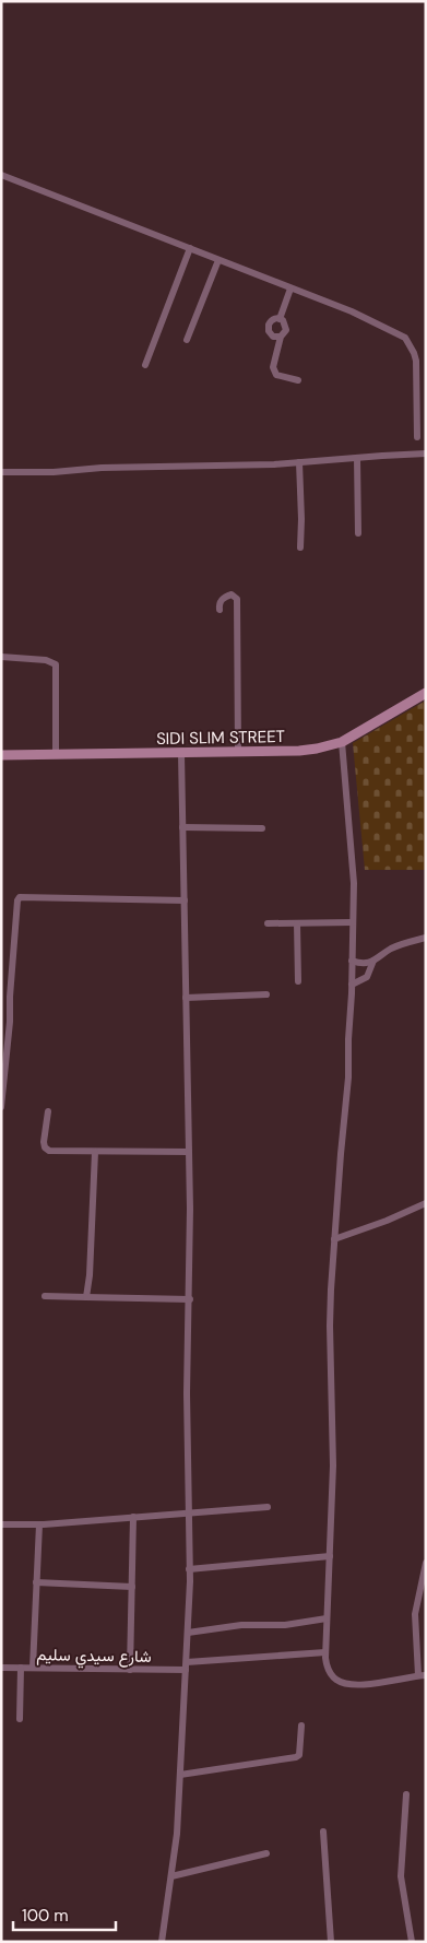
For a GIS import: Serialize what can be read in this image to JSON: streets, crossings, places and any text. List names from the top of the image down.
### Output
{
  "streets": {
    "main road": ["SIDI SLIM STREET"],
    "street": ["شارع سيدي سليم"]
  },
  "scale_bar": "100 m"
}
